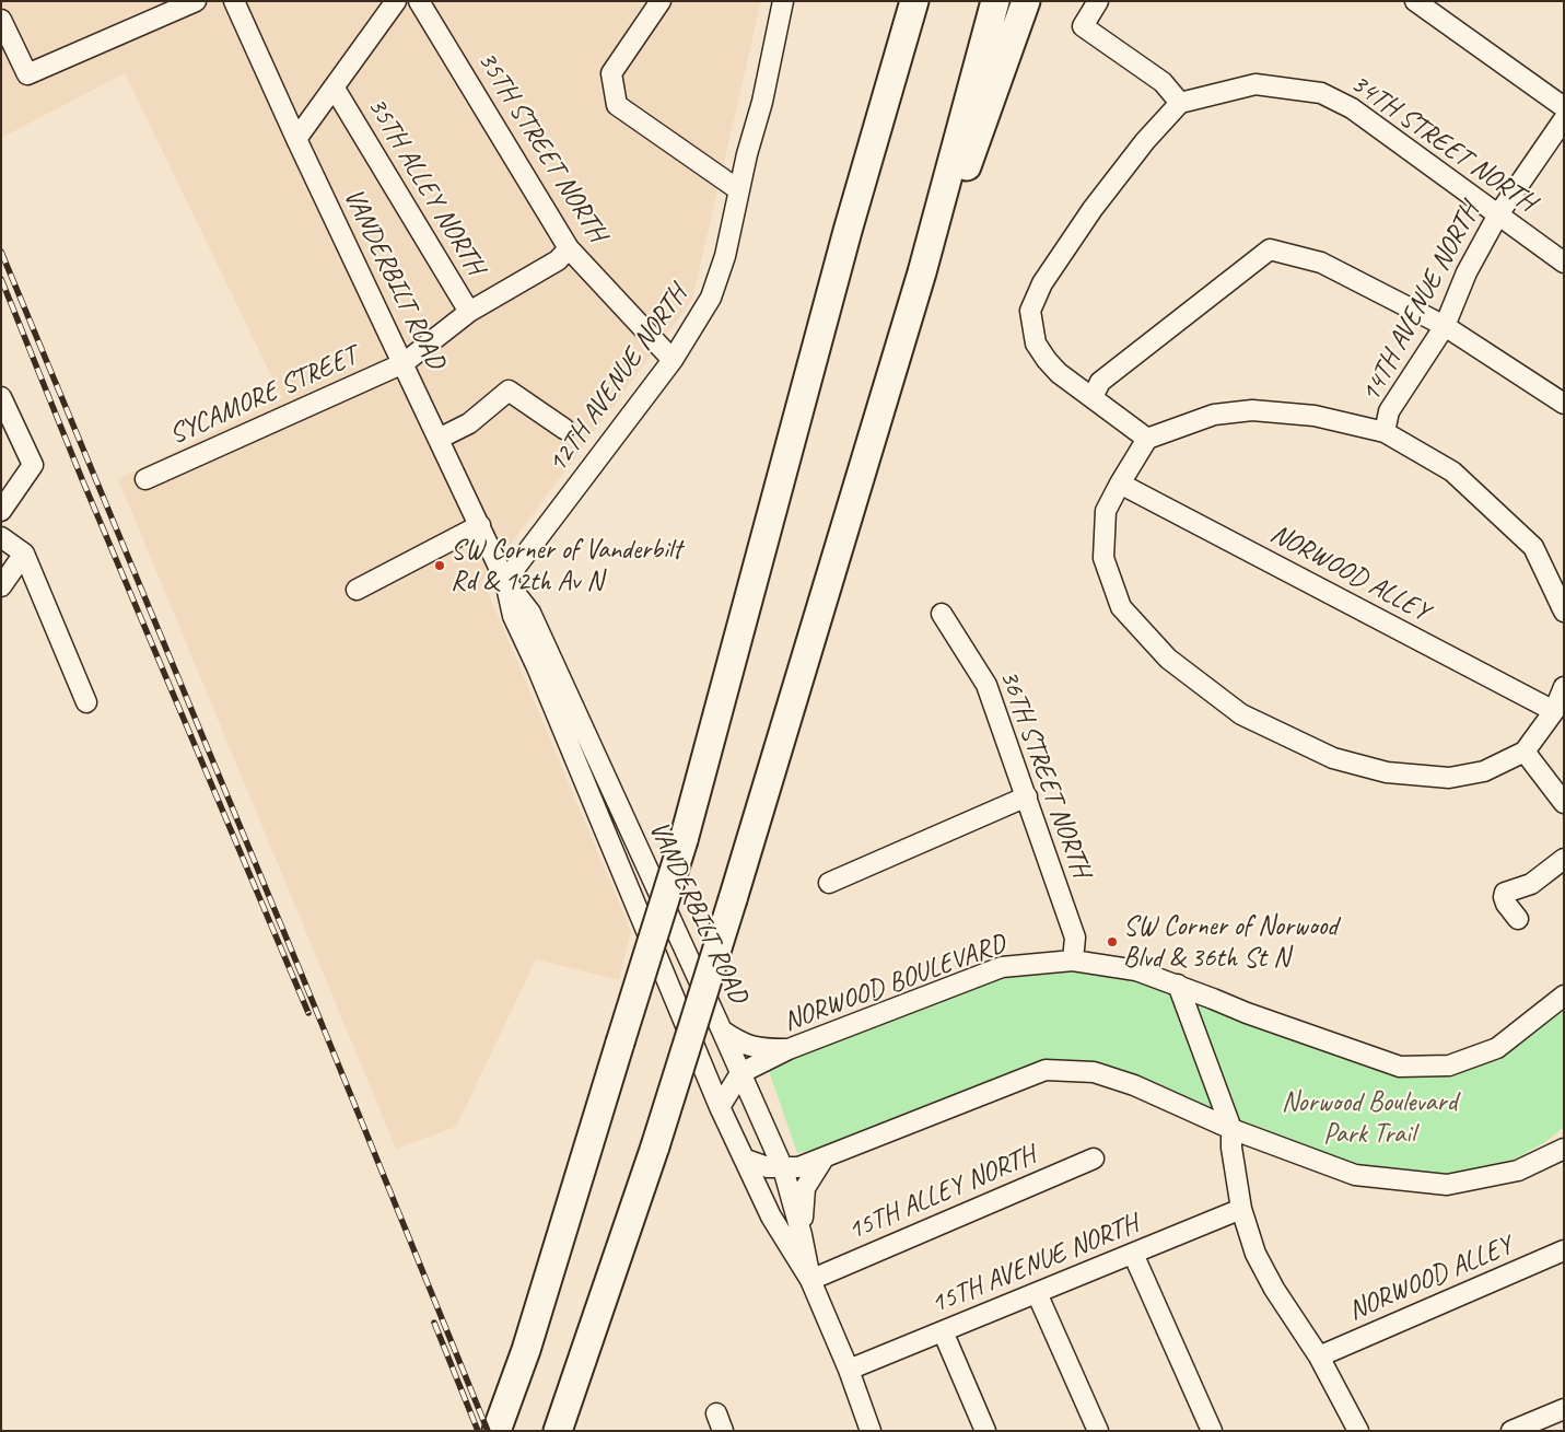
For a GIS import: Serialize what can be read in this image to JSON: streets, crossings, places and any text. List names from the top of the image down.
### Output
{
  "streets": {
    "street": [
      "34TH STREET NORTH",
      "35TH STREET NORTH",
      "35TH ALLEY NORTH",
      "VANDERBILT ROAD",
      "14TH AVENUE NORTH",
      "12TH AVENUE NORTH",
      "SYCAMORE STREET",
      "NORWOOD ALLEY",
      "36TH STREET NORTH",
      "NORWOOD BOULEVARD",
      "15TH ALLEY NORTH",
      "15TH AVENUE NORTH"
    ]
  },
  "crossings": [
    ["34TH STREET NORTH", "14TH AVENUE NORTH"],
    ["35TH STREET NORTH", "12TH AVENUE NORTH"],
    ["35TH STREET NORTH", "SYCAMORE STREET"],
    ["35TH ALLEY NORTH", "SYCAMORE STREET"],
    ["VANDERBILT ROAD", "12TH AVENUE NORTH"],
    ["VANDERBILT ROAD", "SYCAMORE STREET"],
    ["VANDERBILT ROAD", "NORWOOD BOULEVARD"],
    ["VANDERBILT ROAD", "15TH ALLEY NORTH"],
    ["VANDERBILT ROAD", "15TH AVENUE NORTH"],
    ["36TH STREET NORTH", "NORWOOD BOULEVARD"]
  ],
  "parks": ["Norwood Boulevard Park Trail"],
  "places": ["SW Corner of Vanderbilt Rd & 12th Av N", "SW Corner of Norwood Blvd & 36th St N"]
}
